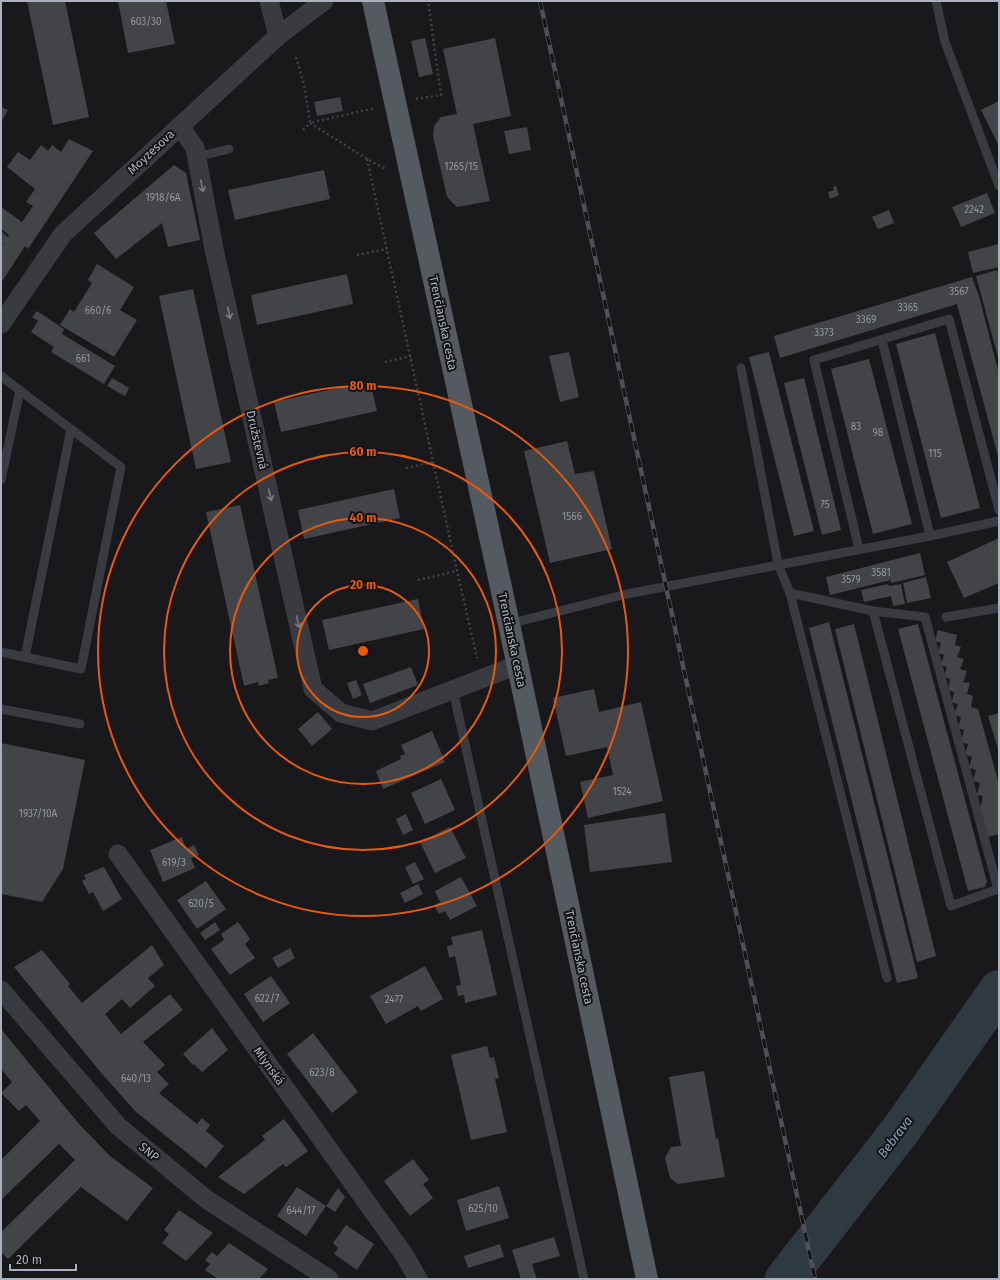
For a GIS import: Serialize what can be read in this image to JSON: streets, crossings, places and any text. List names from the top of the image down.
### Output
{
  "streets": {
    "main road": ["Trenčianska cesta"],
    "street": [
      "Moyzesova",
      "Družstevná",
      "Mlynská",
      "SNP"
    ]
  },
  "crossings": [
    ["Moyzesova", "Družstevná"]
  ],
  "one_way": ["Družstevná"],
  "water": ["Bebrava"],
  "house_numbers": [
    "603/30",
    "1265/15",
    "1918/6A",
    "2242",
    "3567",
    "3365",
    "660/6",
    "3369",
    "3373",
    "661",
    "83",
    "98",
    "115",
    "75",
    "1566",
    "3581",
    "3579",
    "1524",
    "1937/10A",
    "619/3",
    "620/5",
    "622/7",
    "2477",
    "623/8",
    "640/13",
    "625/10",
    "644/17"
  ],
  "scale_bar": "20 m",
  "rings": [
    "80 m",
    "60 m",
    "40 m",
    "20 m"
  ]
}
